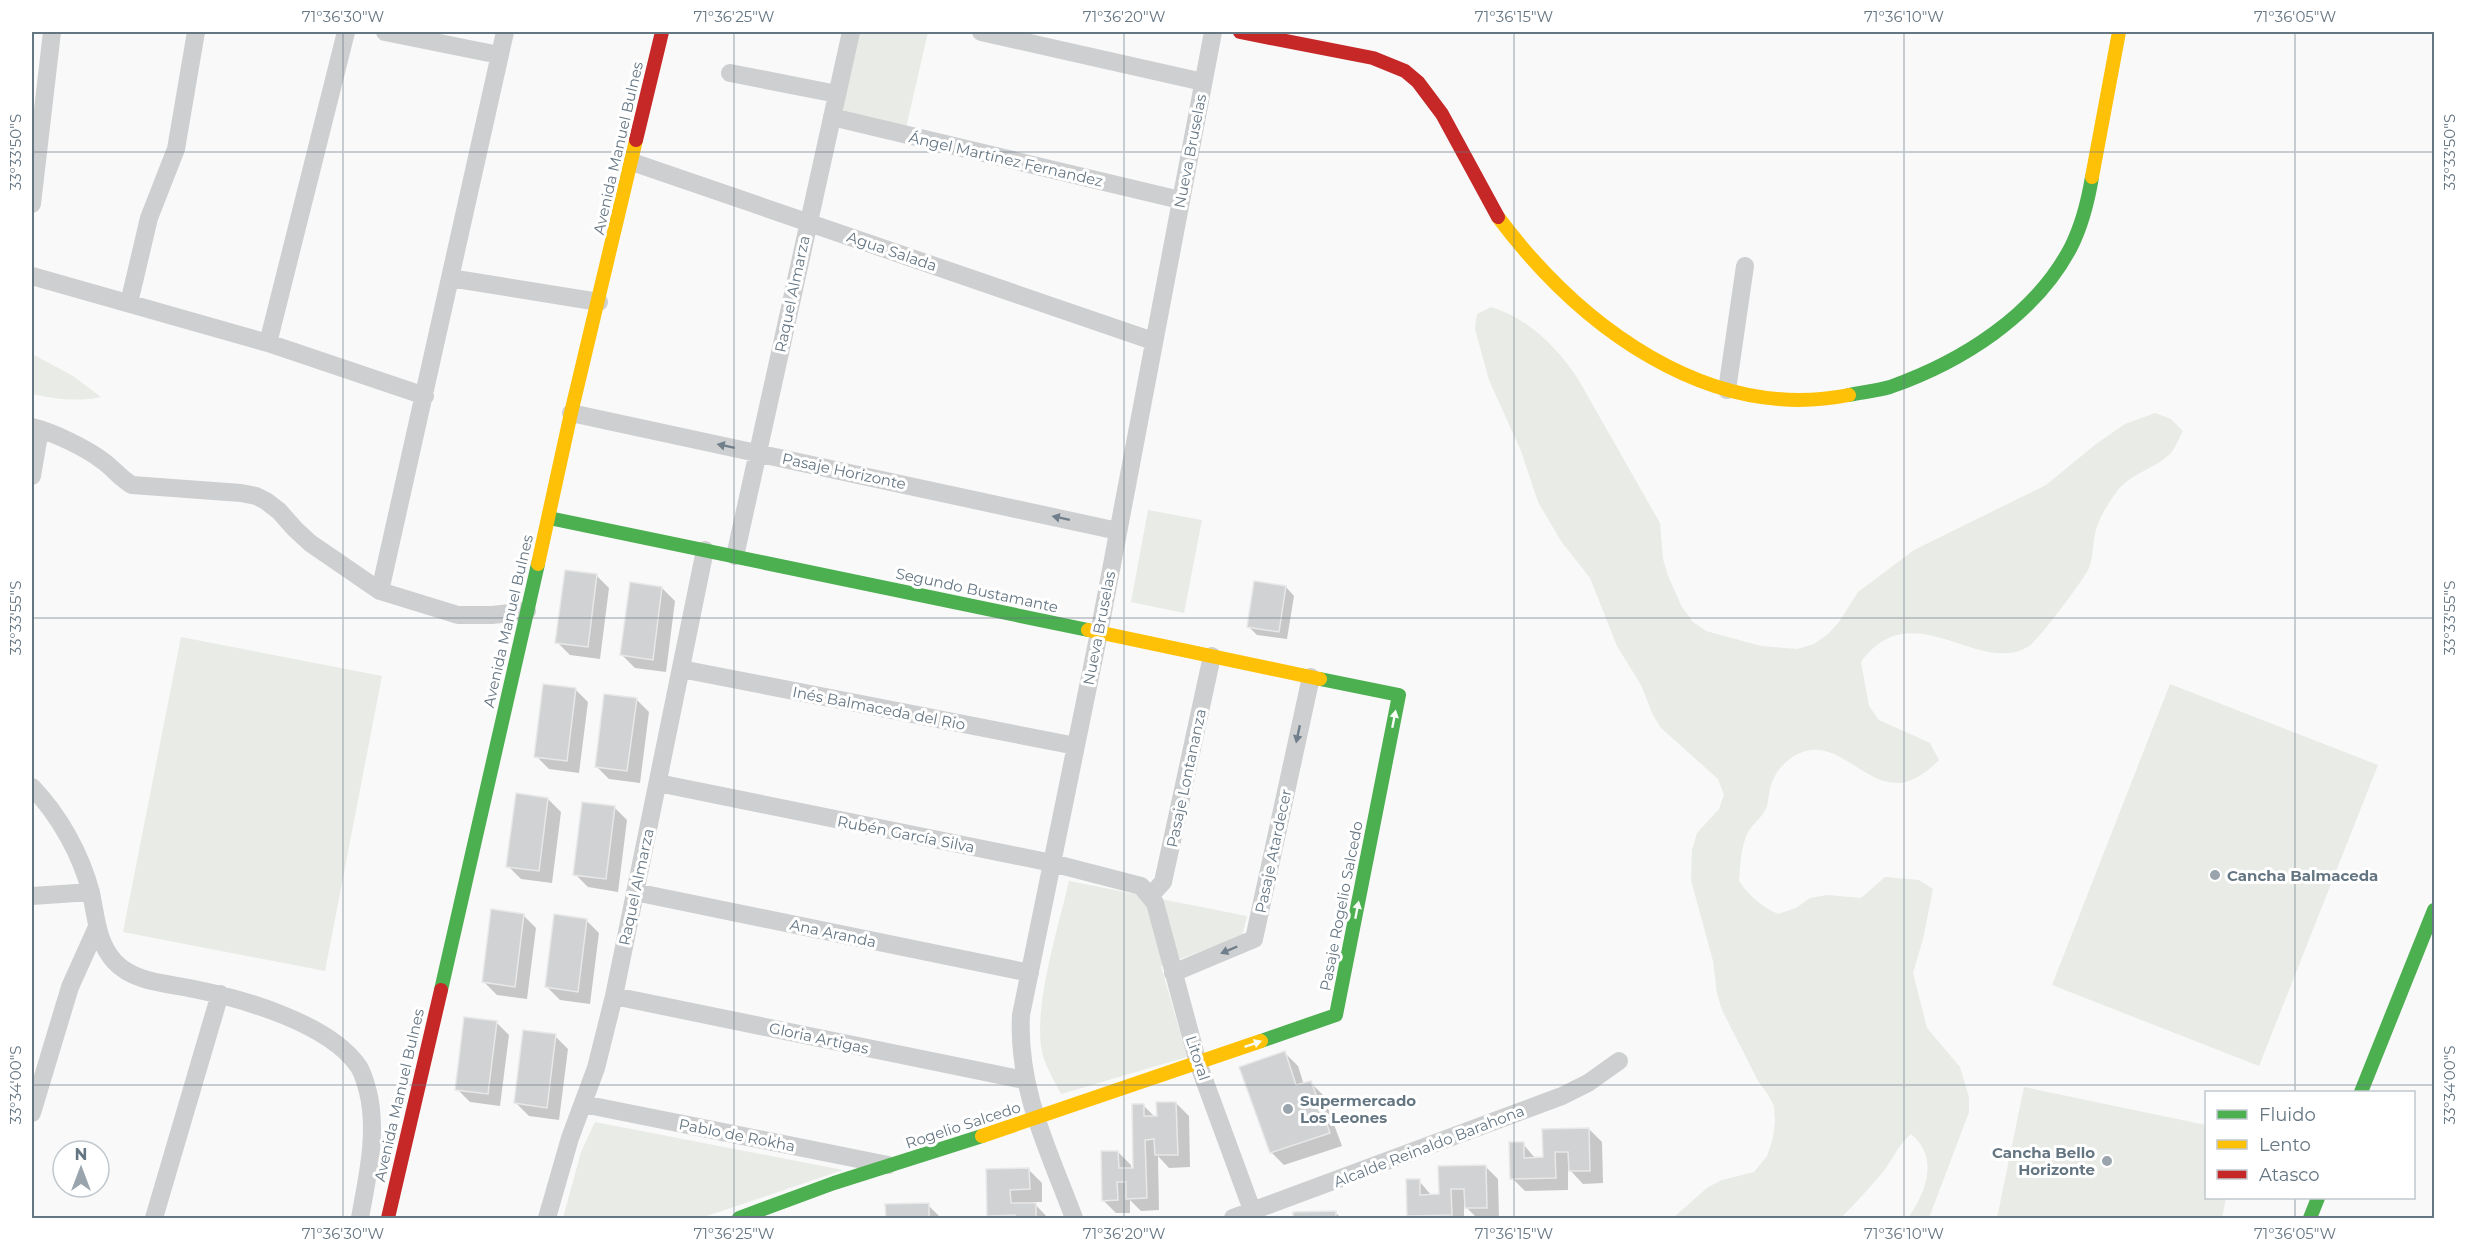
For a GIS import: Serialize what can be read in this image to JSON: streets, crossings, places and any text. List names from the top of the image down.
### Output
{
  "streets": {
    "street": [
      "Avenida Manuel Bulnes",
      "Nueva Bruselas",
      "Ángel Martínez Fernandez",
      "Agua Salada",
      "Raquel Almarza",
      "Pasaje Horizonte",
      "Segundo Bustamante",
      "Inés Balmaceda del Rio",
      "Pasaje Lontananza",
      "Rubén García Silva",
      "Pasaje Atardecer",
      "Pasaje Rogelio Salcedo",
      "Ana Aranda",
      "Gloria Artigas",
      "Litoral",
      "Rogelio Salcedo",
      "Pablo de Rokha",
      "Alcalde Reinaldo Barahona"
    ]
  },
  "crossings": [
    ["Avenida Manuel Bulnes", "Agua Salada"],
    ["Avenida Manuel Bulnes", "Pasaje Horizonte"],
    ["Avenida Manuel Bulnes", "Segundo Bustamante"],
    ["Nueva Bruselas", "Ángel Martínez Fernandez"],
    ["Nueva Bruselas", "Agua Salada"],
    ["Nueva Bruselas", "Pasaje Horizonte"],
    ["Nueva Bruselas", "Segundo Bustamante"],
    ["Nueva Bruselas", "Inés Balmaceda del Rio"],
    ["Nueva Bruselas", "Rubén García Silva"],
    ["Nueva Bruselas", "Ana Aranda"],
    ["Nueva Bruselas", "Gloria Artigas"],
    ["Nueva Bruselas", "Rogelio Salcedo"],
    ["Ángel Martínez Fernandez", "Raquel Almarza"],
    ["Agua Salada", "Raquel Almarza"],
    ["Raquel Almarza", "Pasaje Horizonte"],
    ["Raquel Almarza", "Segundo Bustamante"],
    ["Raquel Almarza", "Inés Balmaceda del Rio"],
    ["Raquel Almarza", "Rubén García Silva"],
    ["Raquel Almarza", "Ana Aranda"],
    ["Raquel Almarza", "Gloria Artigas"],
    ["Raquel Almarza", "Pablo de Rokha"],
    ["Segundo Bustamante", "Pasaje Lontananza"],
    ["Segundo Bustamante", "Pasaje Atardecer"],
    ["Segundo Bustamante", "Pasaje Rogelio Salcedo"],
    ["Pasaje Lontananza", "Rubén García Silva"],
    ["Pasaje Lontananza", "Litoral"],
    ["Rubén García Silva", "Litoral"],
    ["Pasaje Atardecer", "Litoral"],
    ["Pasaje Rogelio Salcedo", "Litoral"],
    ["Pasaje Rogelio Salcedo", "Rogelio Salcedo"],
    ["Litoral", "Rogelio Salcedo"],
    ["Litoral", "Alcalde Reinaldo Barahona"],
    ["Rogelio Salcedo", "Pablo de Rokha"]
  ],
  "one_way": ["Pasaje Horizonte", "Pasaje Atardecer", "Pasaje Rogelio Salcedo"],
  "places": ["Cancha Balmaceda", "Supermercado Los Leones", "Cancha Bello Horizonte"],
  "legend": ["Fluido", "Lento", "Atasco"],
  "north": "top",
  "coordinates": [
    "71°36'30\"W",
    "71°36'25\"W",
    "71°36'20\"W",
    "71°36'15\"W",
    "71°36'10\"W",
    "71°36'05\"W",
    "33°33'50\"S",
    "33°33'55\"S",
    "33°34'00\"S"
  ]
}
